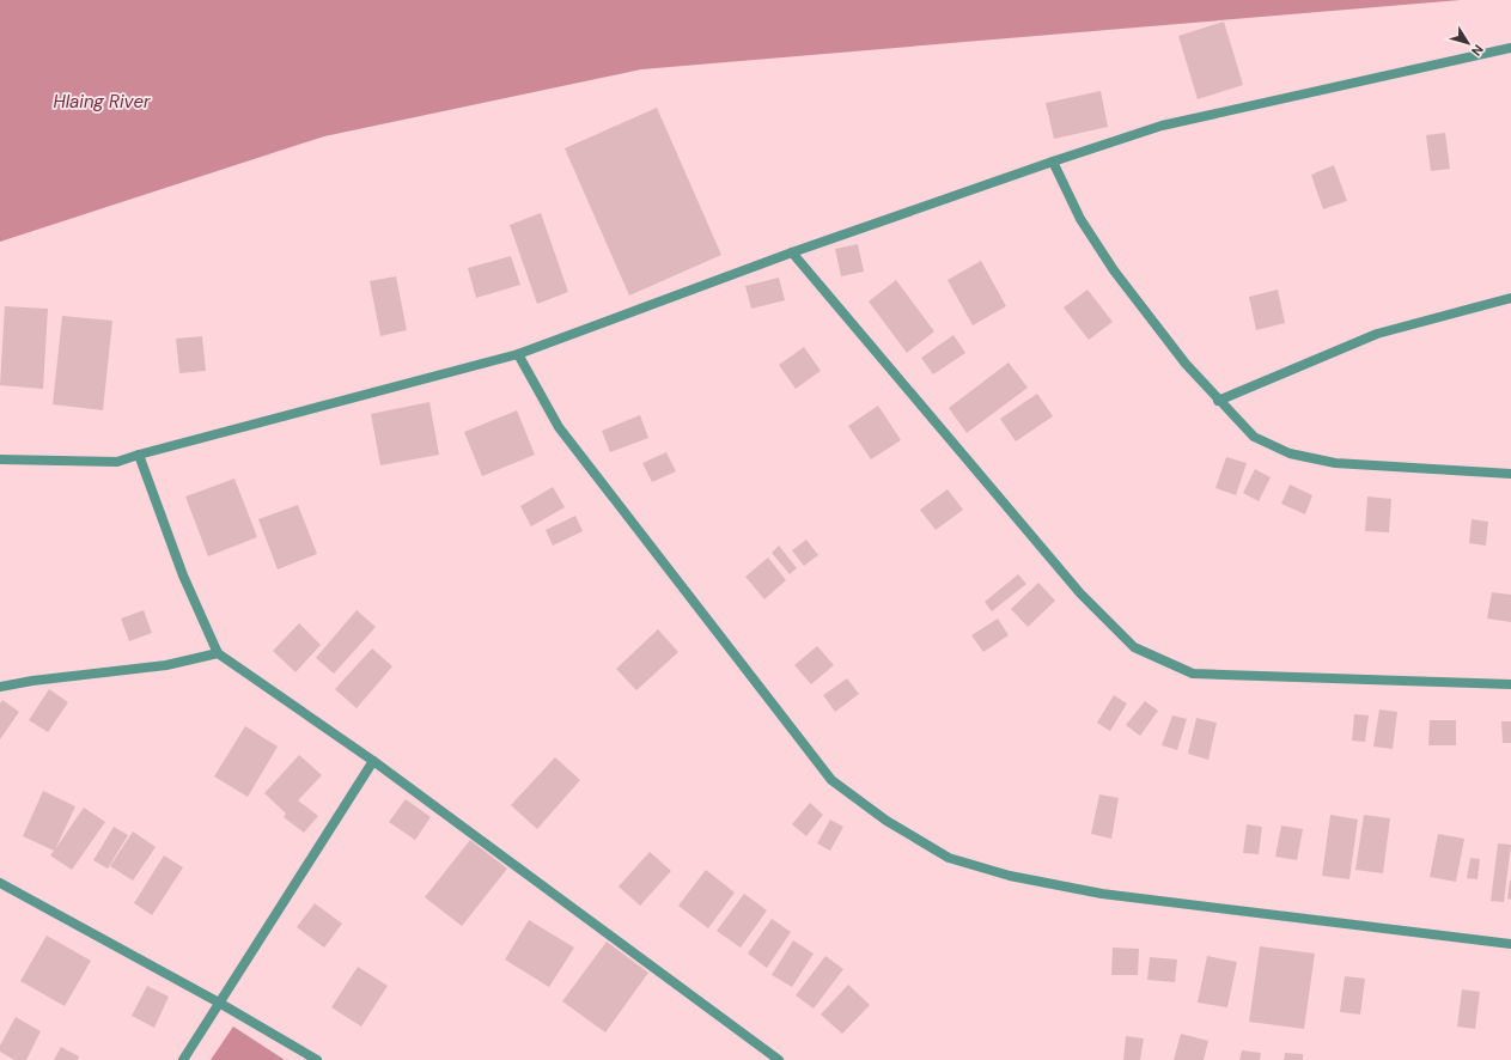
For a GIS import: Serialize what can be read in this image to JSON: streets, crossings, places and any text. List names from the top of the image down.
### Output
{
  "water": ["Hlaing River"],
  "north": "bottom right"
}
